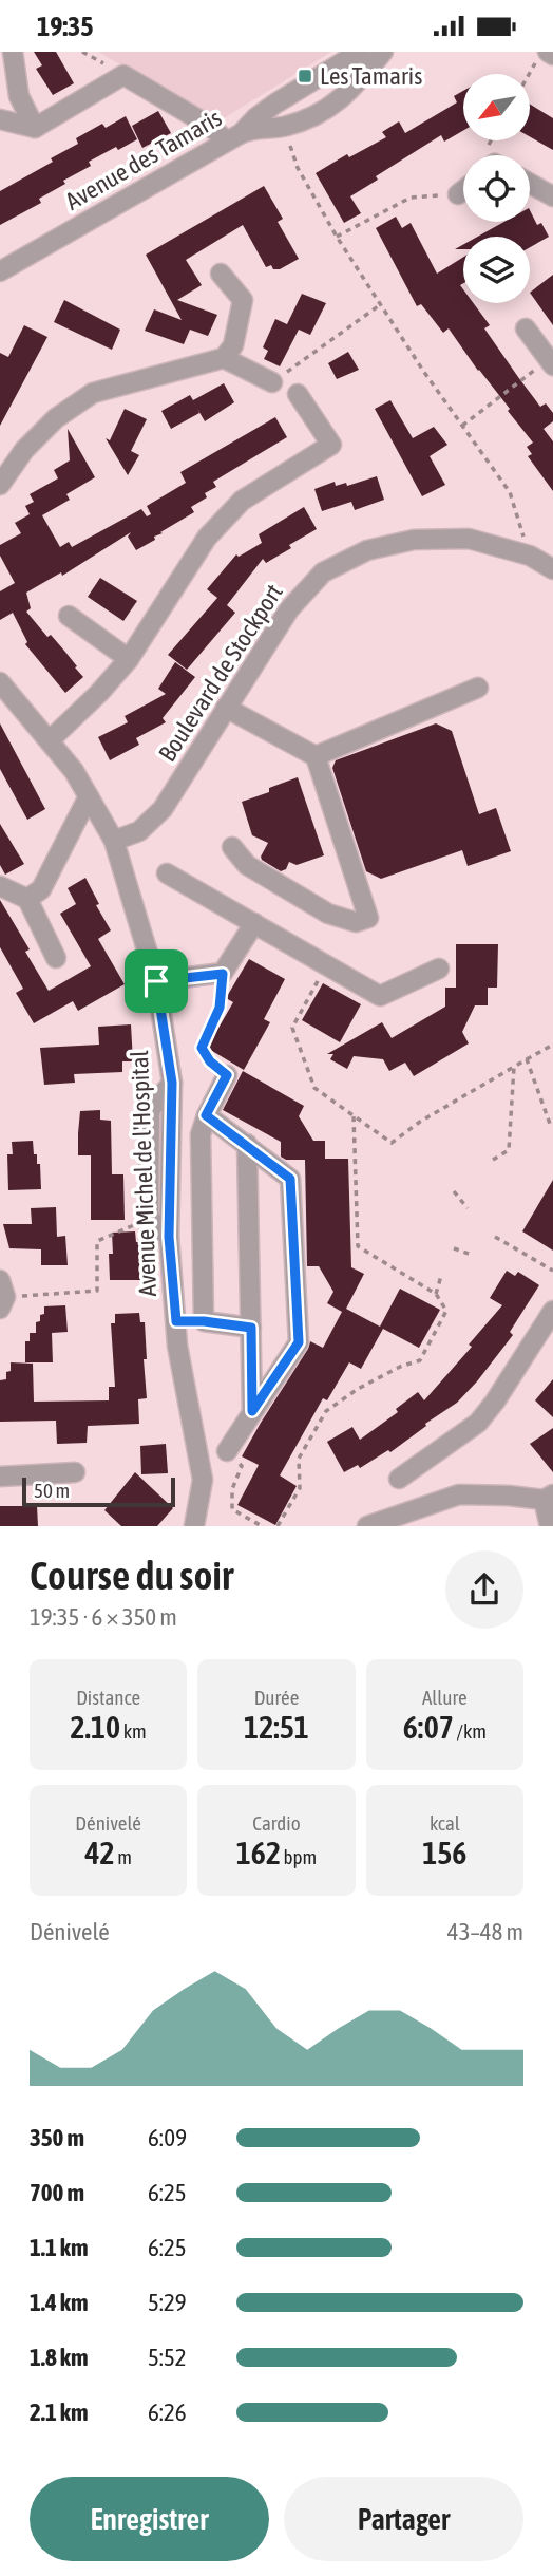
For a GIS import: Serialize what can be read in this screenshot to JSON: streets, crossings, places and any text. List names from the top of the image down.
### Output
{
  "streets": {
    "street": ["Avenue des Tamaris", "Boulevard de Stockport", "Avenue Michel de l'Hospital"]
  },
  "crossings": [
    ["Boulevard de Stockport", "Avenue Michel de l'Hospital"]
  ],
  "places": {
    "transit": ["Les Tamaris"]
  },
  "scale_bar": "50 m",
  "north": "bottom left",
  "page": {
    "status": "19:35",
    "scale": "50 m",
    "heading": ["Course du soir", "19:35 · 6 × 350 m"],
    "stats": [
      ["Distance", "2.10 km"],
      ["Durée", "12:51"],
      ["Allure", "6:07 /km"],
      ["Dénivelé", "42 m"],
      ["Cardio", "162 bpm"],
      ["kcal", "156"]
    ],
    "chart": ["Dénivelé", "43–48 m"],
    "list": [
      {
        "name": "350 m",
        "note": "6:09"
      },
      {
        "name": "700 m",
        "note": "6:25"
      },
      {
        "name": "1.1 km",
        "note": "6:25"
      },
      {
        "name": "1.4 km",
        "note": "5:29"
      },
      {
        "name": "1.8 km",
        "note": "5:52"
      },
      {
        "name": "2.1 km",
        "note": "6:26"
      }
    ],
    "buttons": ["Enregistrer", "Partager"]
  }
}
